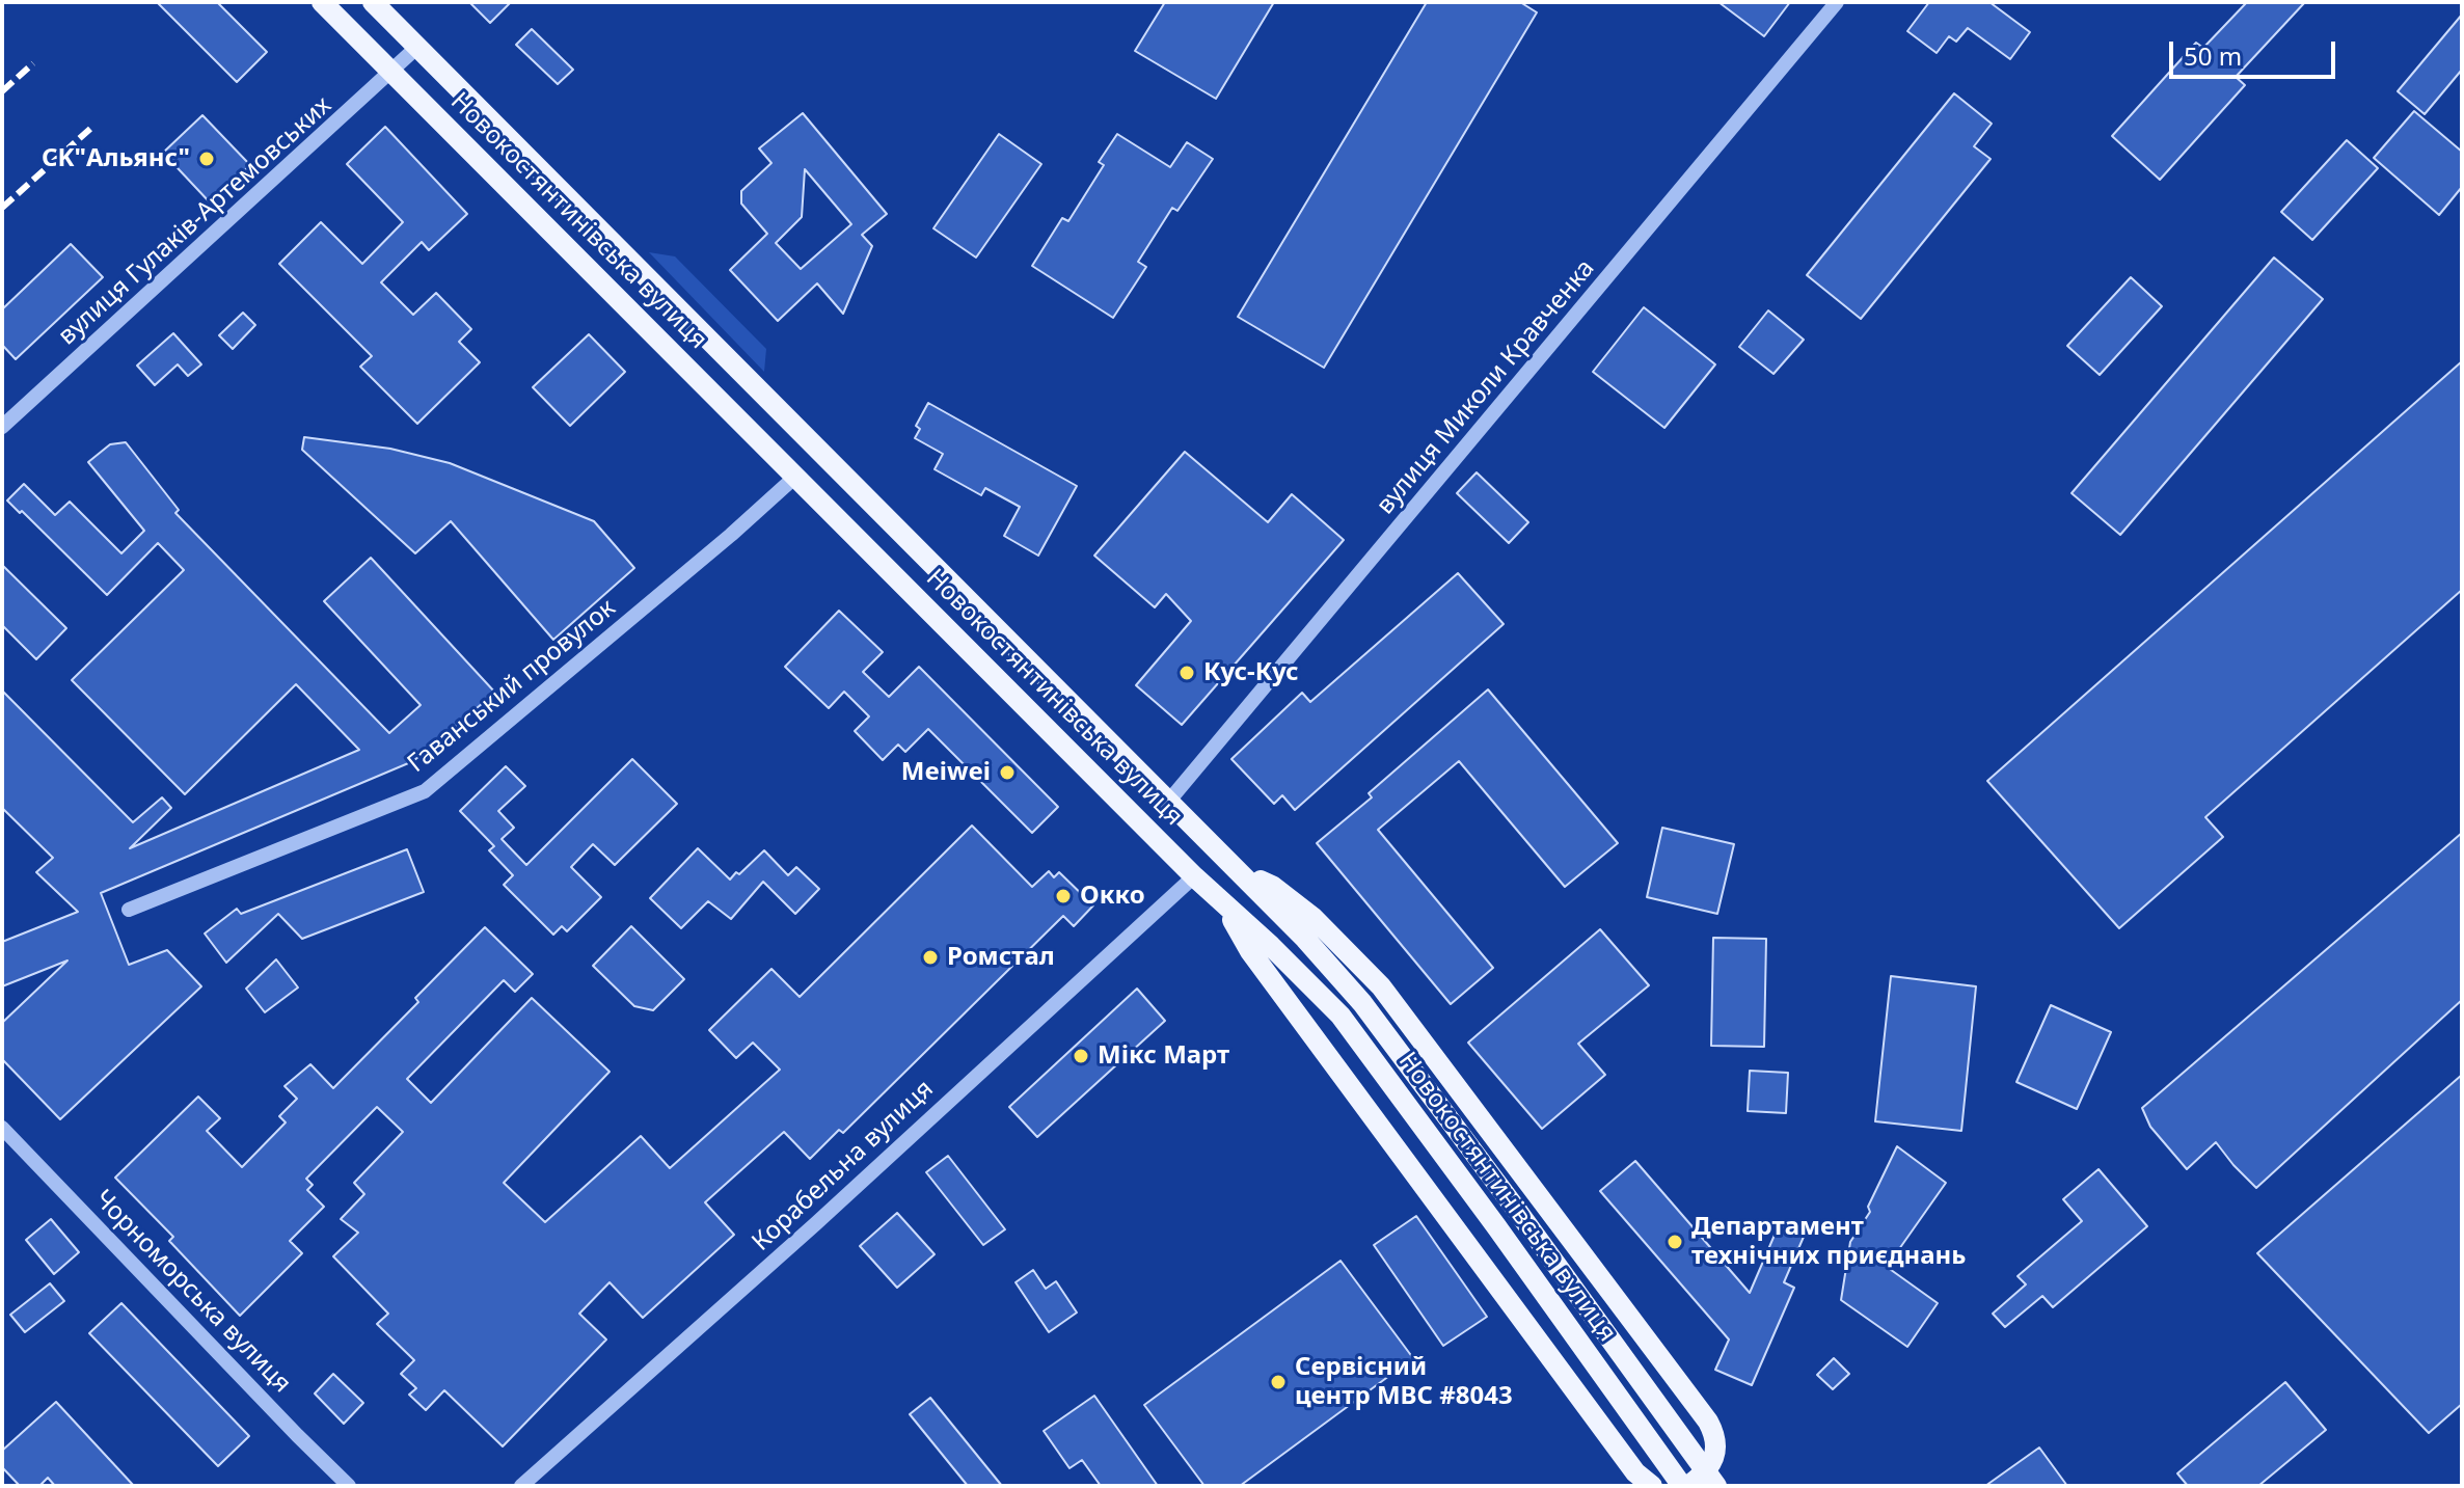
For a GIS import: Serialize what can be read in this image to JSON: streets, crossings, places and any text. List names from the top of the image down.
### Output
{
  "streets": {
    "main road": ["Новокостянтинівська вулиця"],
    "street": [
      "вулиця Гулаків-Артемовських",
      "вулиця Миколи Кравченка",
      "Гаванський провулок",
      "Корабельна вулиця",
      "Чорноморська вулиця"
    ]
  },
  "crossings": [
    ["вулиця Гулаків-Артемовських", "Новокостянтинівська вулиця"],
    ["Новокостянтинівська вулиця", "вулиця Миколи Кравченка"],
    ["Новокостянтинівська вулиця", "Гаванський провулок"],
    ["Новокостянтинівська вулиця", "Корабельна вулиця"]
  ],
  "places": [
    "CK\"Альянс\"",
    "Кус-Кус",
    "Meiwei",
    "Окко",
    "Ромстал",
    "Мікс Март",
    "Департамент технічних приєднань",
    "Сервісний центр МВС #8043"
  ],
  "scale_bar": "50 m"
}
